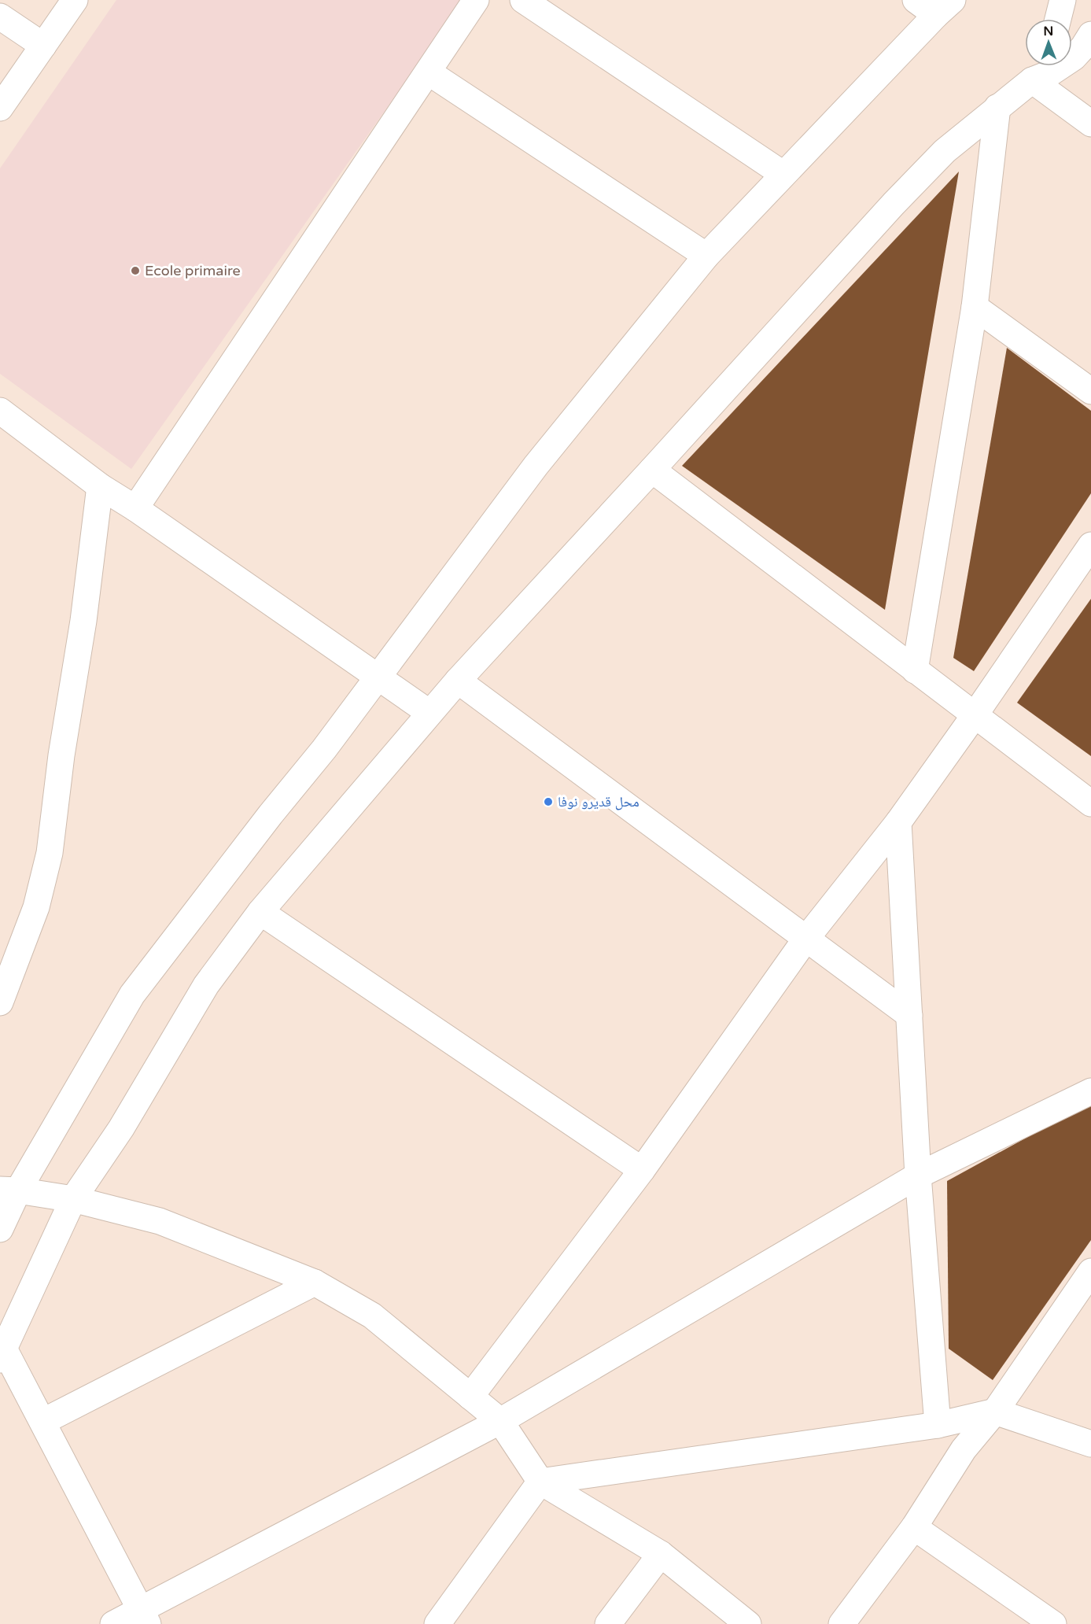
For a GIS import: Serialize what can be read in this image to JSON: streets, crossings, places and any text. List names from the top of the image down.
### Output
{
  "places": ["Ecole primaire", "محل قديرو نوفا"],
  "north": "top"
}
